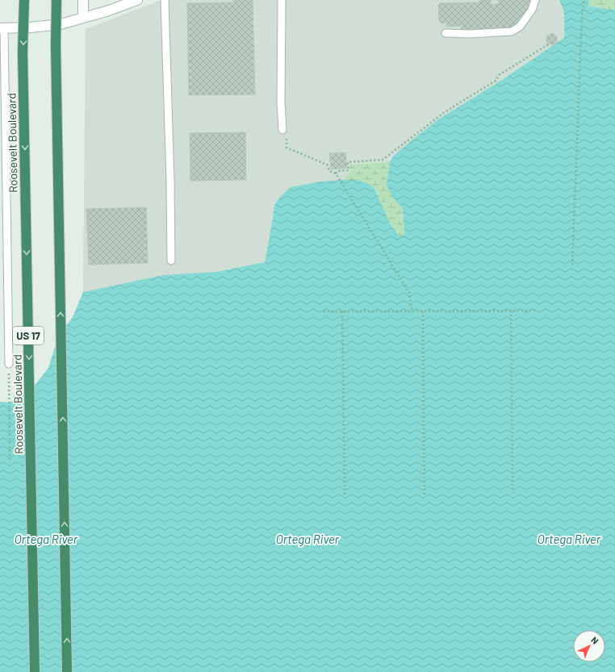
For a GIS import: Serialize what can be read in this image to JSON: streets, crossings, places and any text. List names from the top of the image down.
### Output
{
  "streets": {
    "highway": ["Roosevelt Boulevard", "US 17"]
  },
  "water": ["Ortega River"],
  "north": "top right"
}
